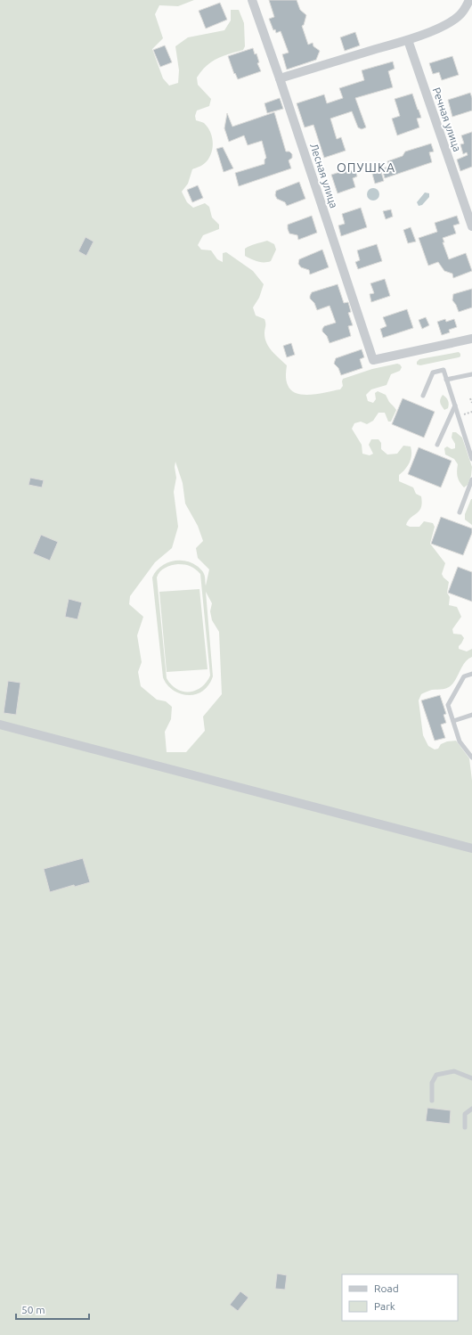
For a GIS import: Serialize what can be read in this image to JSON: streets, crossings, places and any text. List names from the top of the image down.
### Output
{
  "streets": {
    "street": ["Речная улица", "Лесная улица"]
  },
  "districts": ["ОПУШКА"],
  "legend": ["Road", "Park"],
  "scale_bar": "50 m"
}
